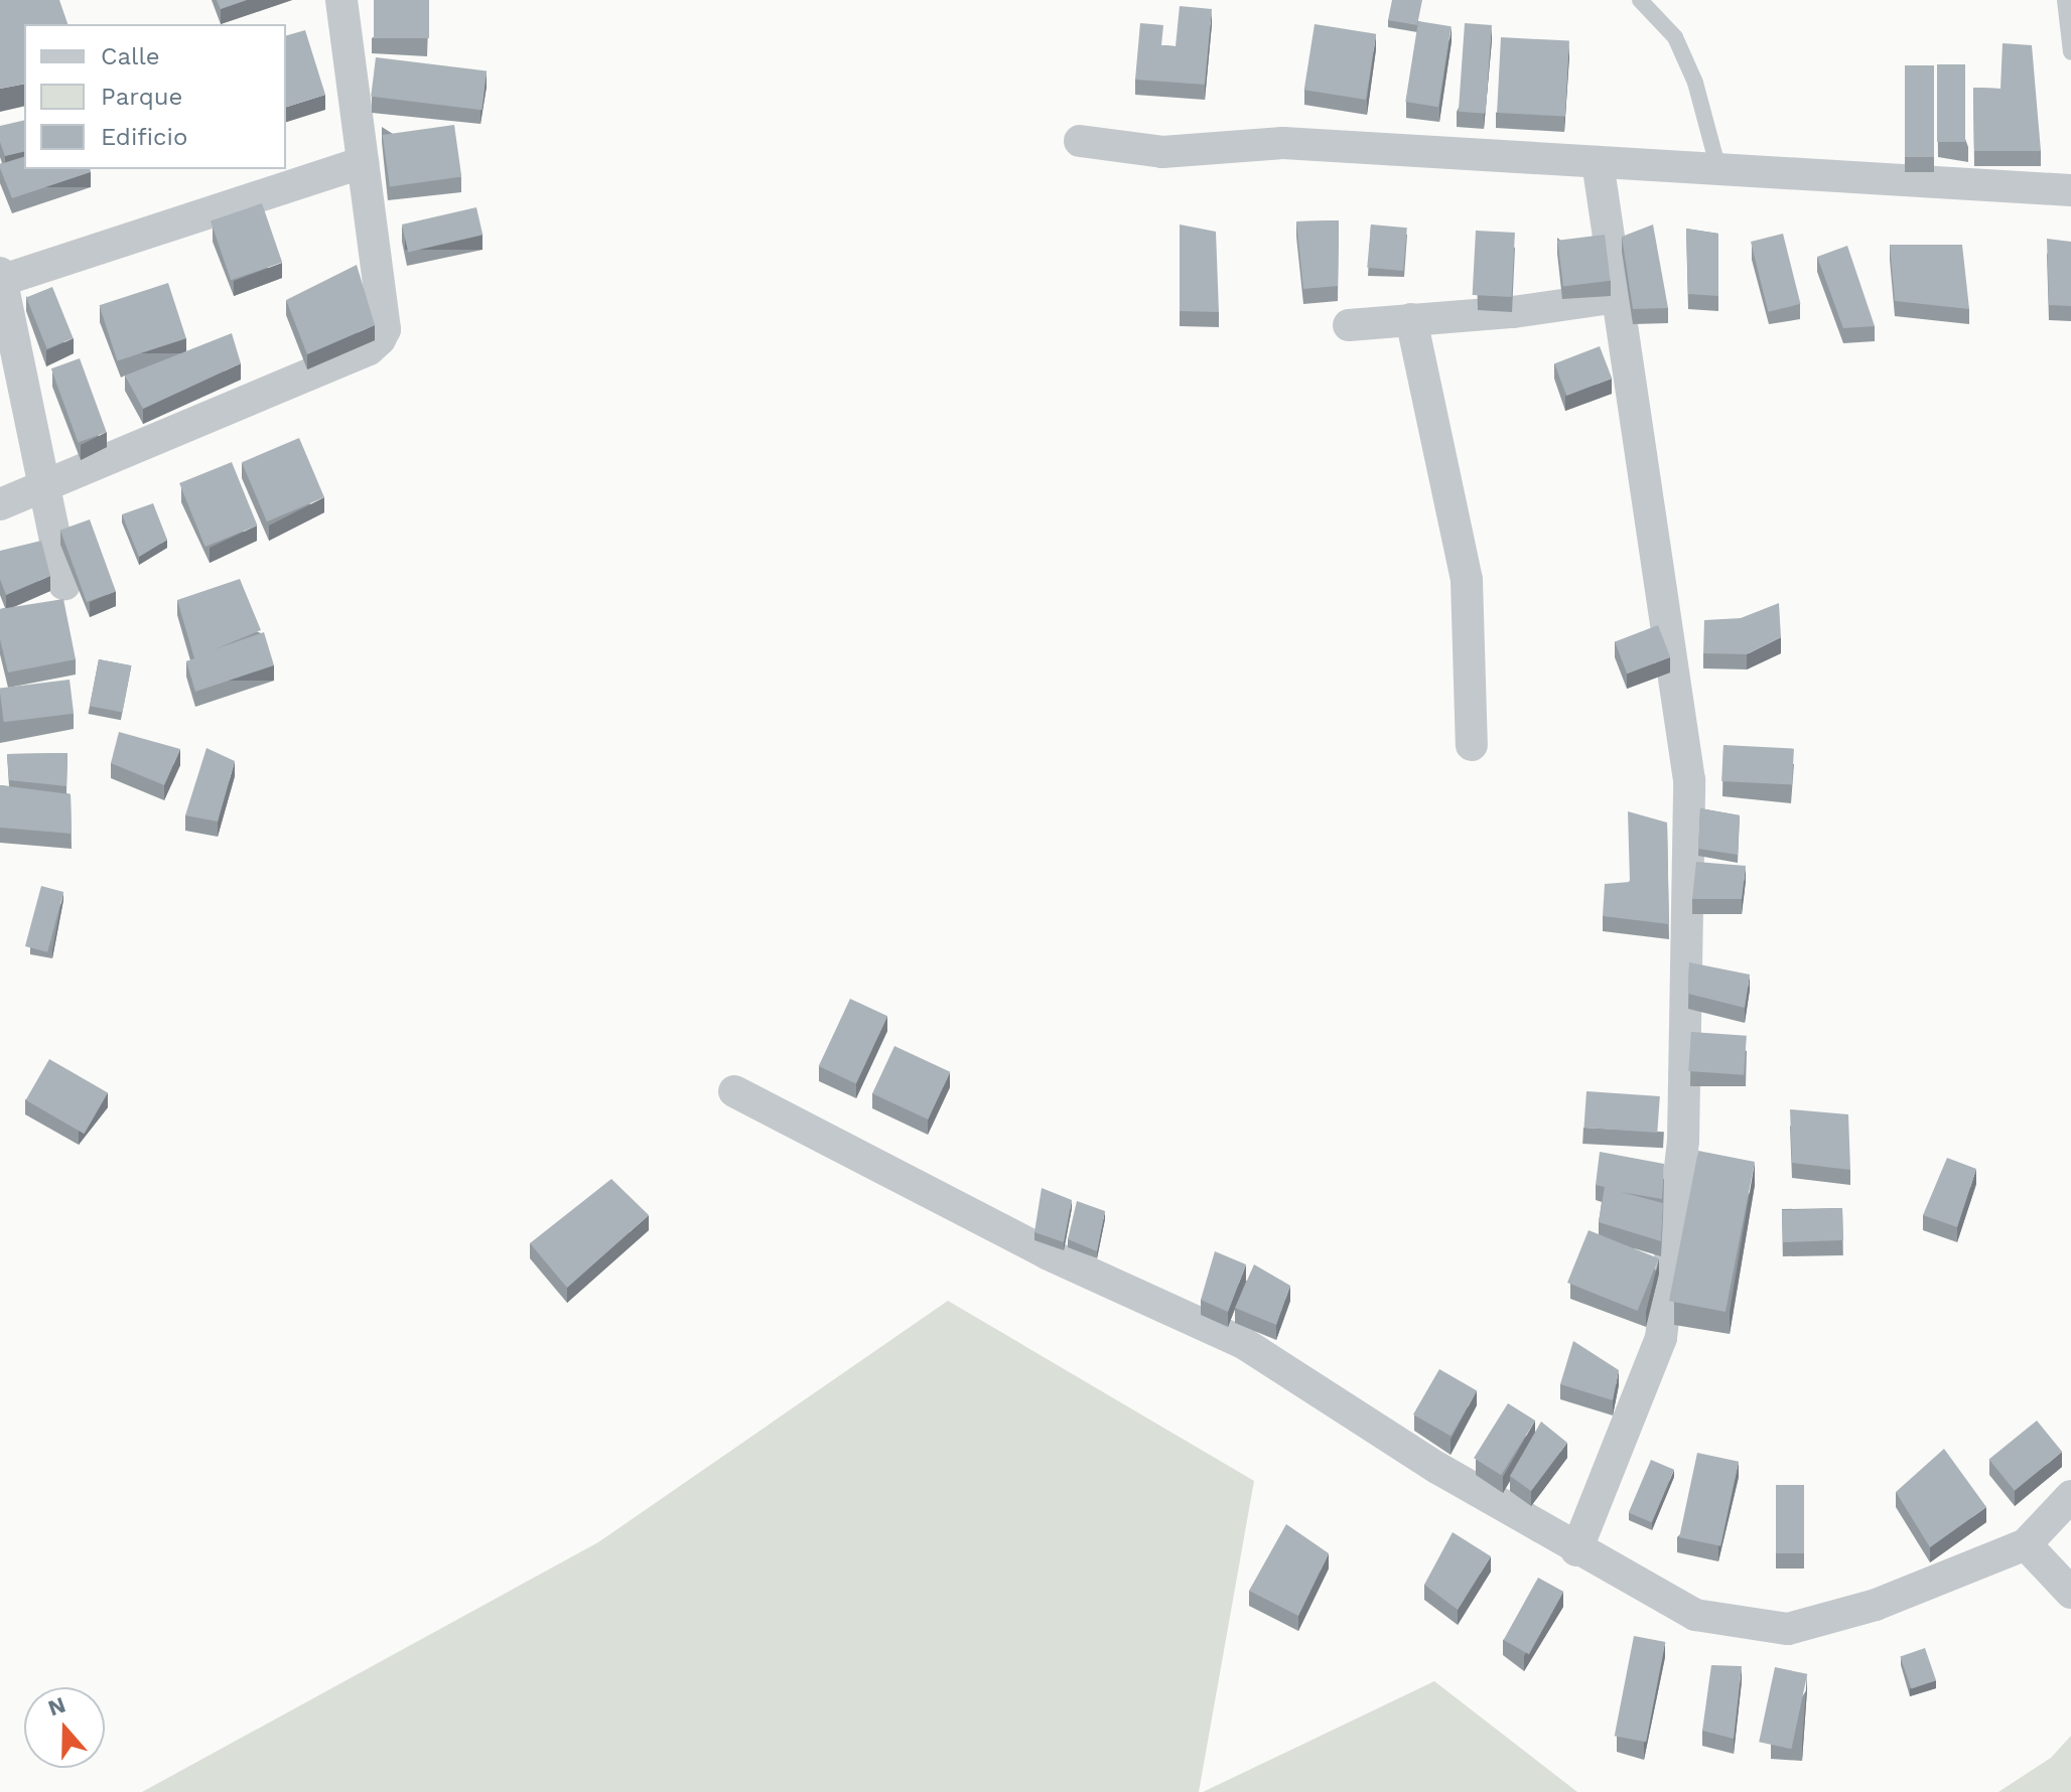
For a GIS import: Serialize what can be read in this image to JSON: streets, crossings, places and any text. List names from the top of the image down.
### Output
{
  "legend": ["Calle", "Parque", "Edificio"],
  "north": "top"
}
